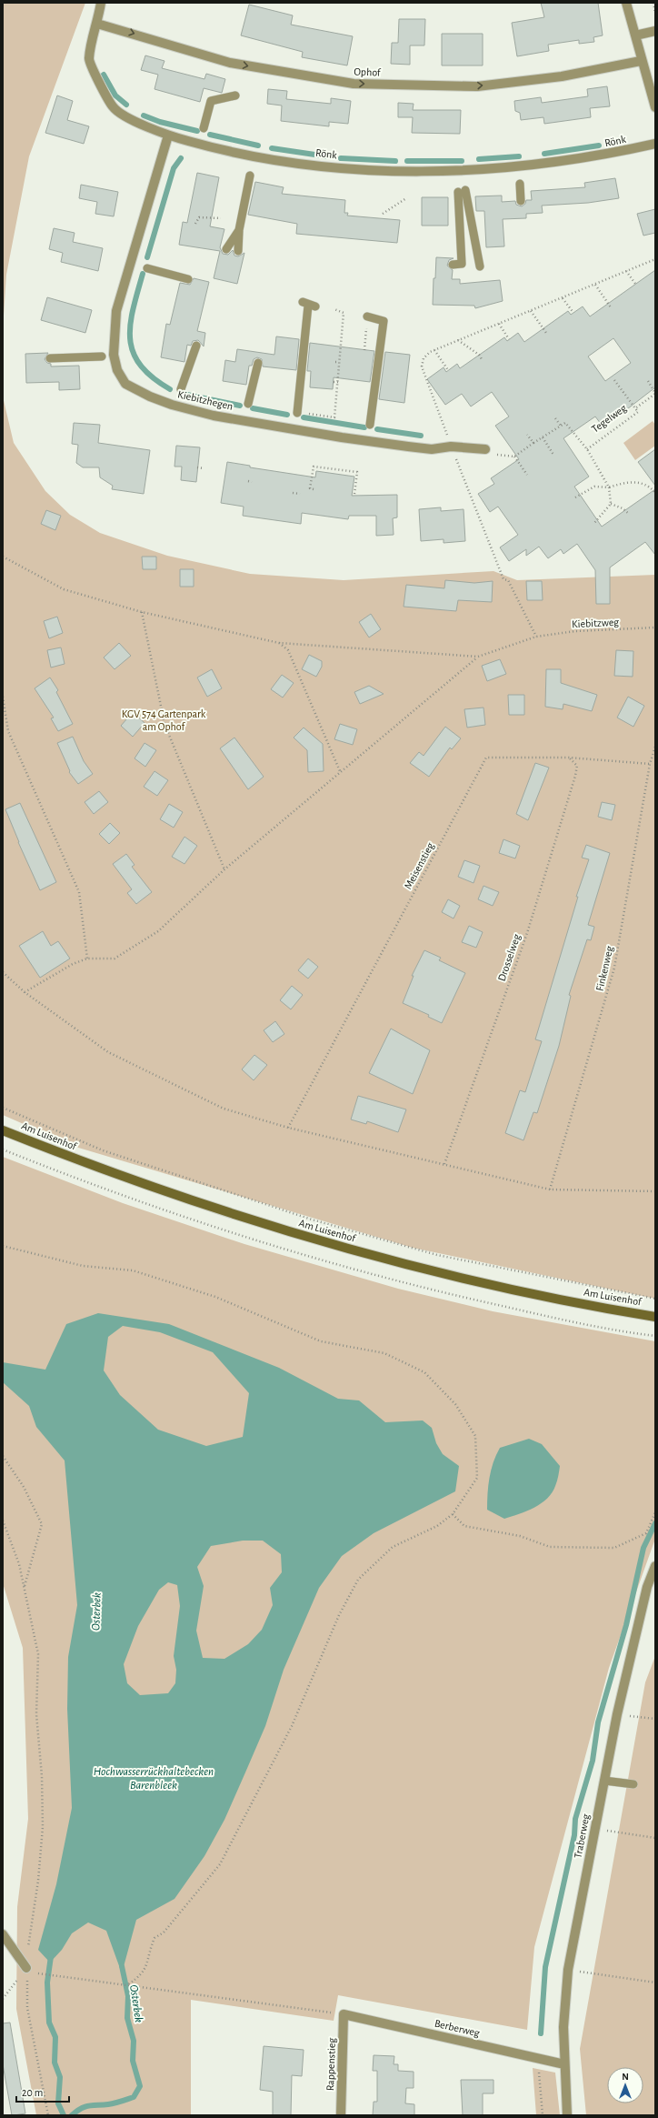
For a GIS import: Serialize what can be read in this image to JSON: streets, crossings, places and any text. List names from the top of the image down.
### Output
{
  "streets": {
    "main road": ["Am Luisenhof"],
    "street": [
      "Ophof",
      "Rönk",
      "Kiebitzhegen",
      "Traberweg",
      "Berberweg",
      "Rappenstieg"
    ],
    "path": [
      "Tegelweg",
      "Kiebitzweg",
      "Meisenstieg",
      "Drosselweg",
      "Finkenweg"
    ]
  },
  "crossings": [
    ["Ophof", "Rönk"],
    ["Rönk", "Kiebitzhegen"],
    ["Meisenstieg", "Drosselweg"],
    ["Meisenstieg", "Finkenweg"],
    ["Traberweg", "Berberweg"],
    ["Berberweg", "Rappenstieg"]
  ],
  "one_way": ["Ophof"],
  "water": ["Osterbek", "Hochwasserrückhaltebecken Barenbleek"],
  "parks": ["KGV 574 Gartenpark am Ophof"],
  "scale_bar": "20 m",
  "north": "top"
}
